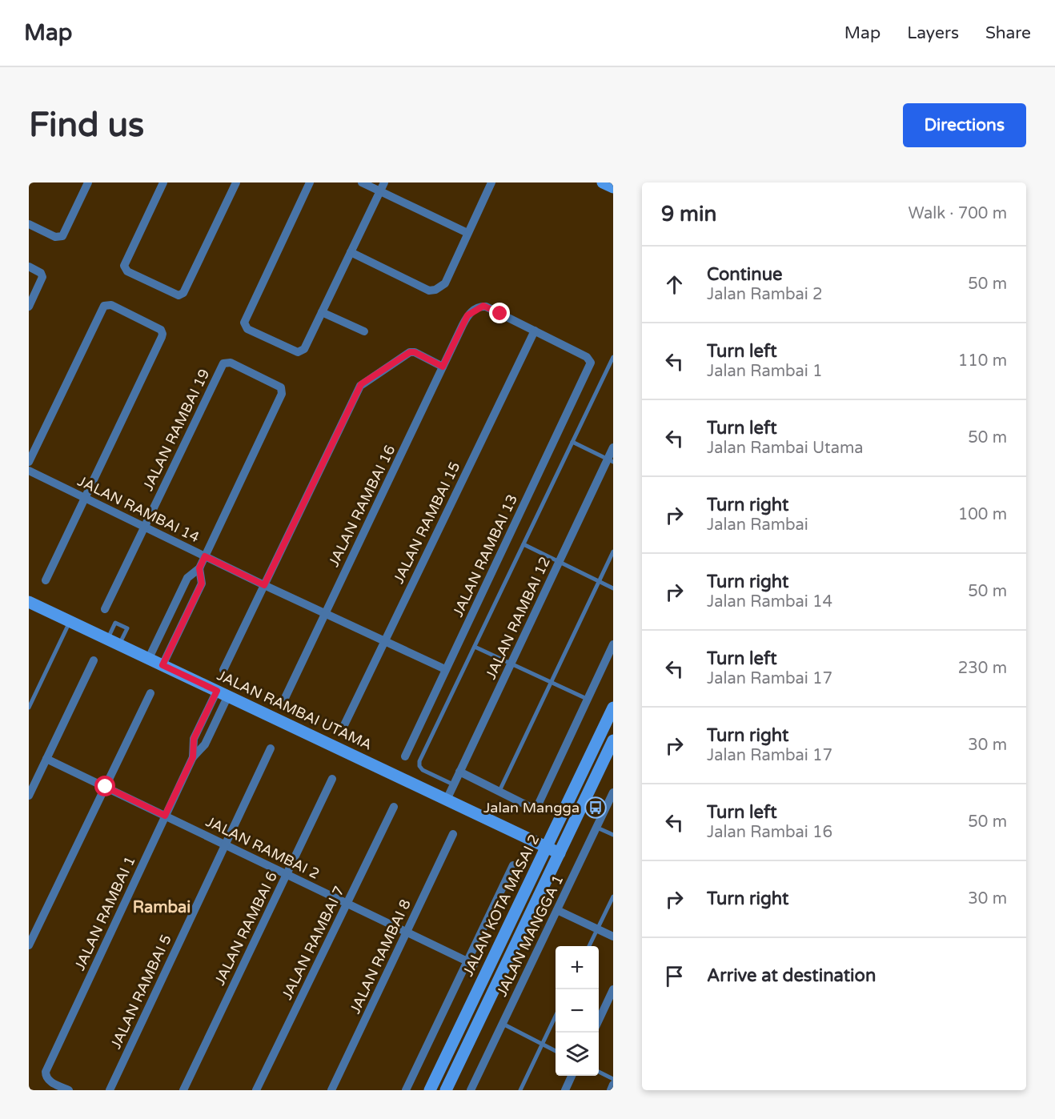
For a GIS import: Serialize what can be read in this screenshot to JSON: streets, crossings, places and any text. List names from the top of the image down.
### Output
{
  "streets": {
    "main road": ["JALAN RAMBAI UTAMA", "JALAN KOTA MASAI 2"],
    "street": [
      "JALAN RAMBAI 19",
      "JALAN RAMBAI 16",
      "JALAN RAMBAI 14",
      "JALAN RAMBAI 15",
      "JALAN RAMBAI 13",
      "JALAN RAMBAI 12",
      "JALAN RAMBAI 2",
      "JALAN RAMBAI 1",
      "JALAN RAMBAI 6",
      "JALAN MANGGA 1",
      "JALAN RAMBAI 7",
      "JALAN RAMBAI 8",
      "JALAN RAMBAI 5"
    ]
  },
  "crossings": [
    ["JALAN RAMBAI 19", "JALAN RAMBAI 14"],
    ["JALAN RAMBAI 16", "JALAN RAMBAI 14"],
    ["JALAN RAMBAI 16", "JALAN RAMBAI 15"],
    ["JALAN RAMBAI 16", "JALAN RAMBAI 13"],
    ["JALAN RAMBAI 14", "JALAN RAMBAI 15"],
    ["JALAN RAMBAI 14", "JALAN RAMBAI 13"],
    ["JALAN RAMBAI 15", "JALAN RAMBAI 13"],
    ["JALAN RAMBAI 12", "JALAN RAMBAI UTAMA"],
    ["JALAN RAMBAI UTAMA", "JALAN KOTA MASAI 2"],
    ["JALAN RAMBAI UTAMA", "JALAN RAMBAI 1"],
    ["JALAN RAMBAI 2", "JALAN RAMBAI 1"],
    ["JALAN RAMBAI 2", "JALAN RAMBAI 6"],
    ["JALAN RAMBAI 2", "JALAN RAMBAI 7"],
    ["JALAN RAMBAI 2", "JALAN RAMBAI 8"],
    ["JALAN RAMBAI 2", "JALAN RAMBAI 5"]
  ],
  "districts": ["Rambai"],
  "places": {
    "bus stop": ["Jalan Mangga"]
  },
  "page": {
    "header": "Map",
    "nav": ["Map", "Layers", "Share"],
    "buttons": "Directions",
    "title": "Find us",
    "heading": ["9 min", "Walk · 700 m"],
    "list": [
      ["Continue", "Jalan Rambai 2", "50 m"],
      ["Turn left", "Jalan Rambai 1", "110 m"],
      ["Turn left", "Jalan Rambai Utama", "50 m"],
      ["Turn right", "Jalan Rambai", "100 m"],
      ["Turn right", "Jalan Rambai 14", "50 m"],
      ["Turn left", "Jalan Rambai 17", "230 m"],
      ["Turn right", "Jalan Rambai 17", "30 m"],
      ["Turn left", "Jalan Rambai 16", "50 m"],
      ["Turn right", "30 m"],
      "Arrive at destination"
    ],
    "map_buttons": ["+", "−"]
  }
}
